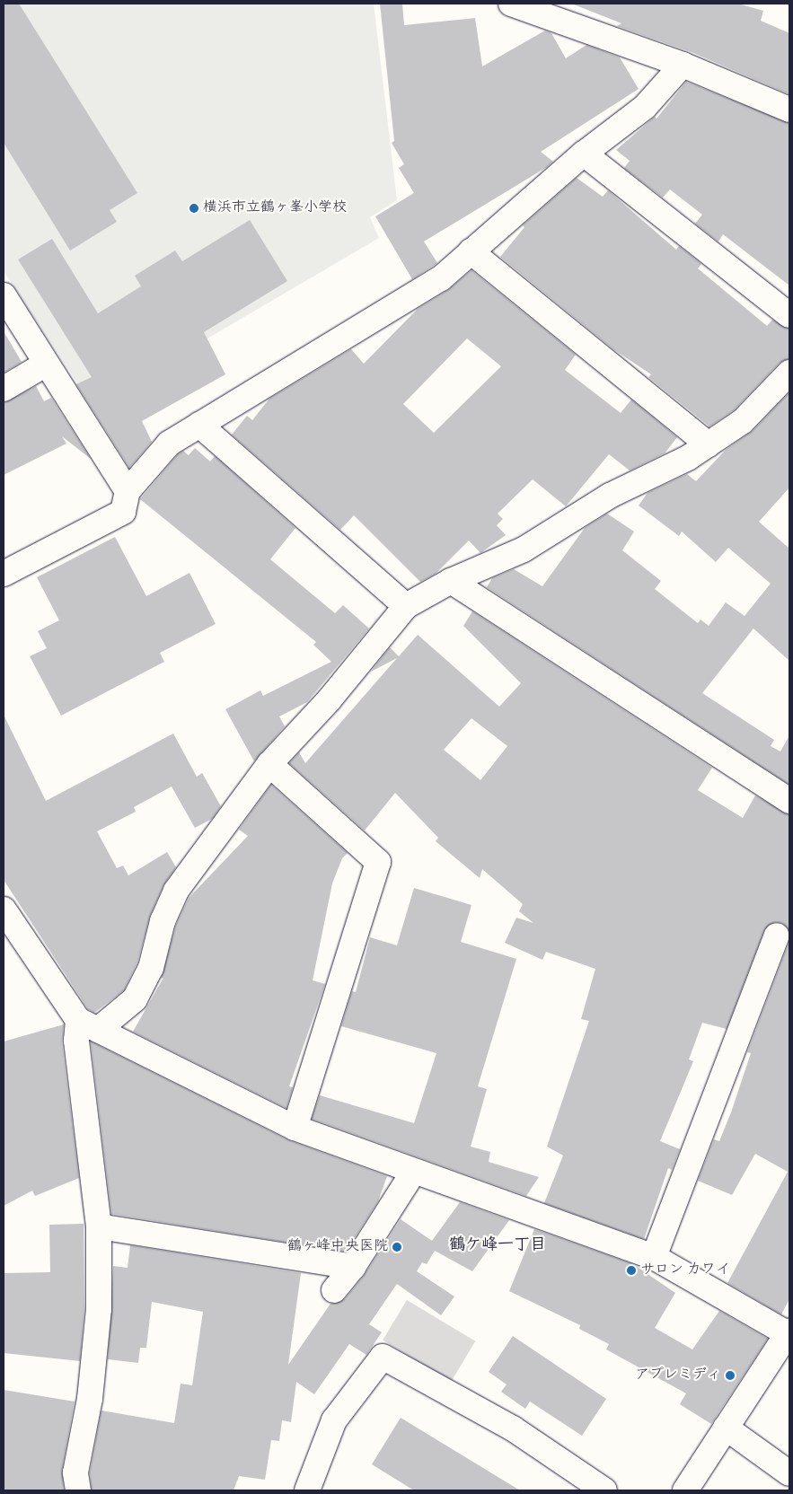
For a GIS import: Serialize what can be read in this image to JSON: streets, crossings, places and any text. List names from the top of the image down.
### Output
{
  "districts": ["鶴ケ峰一丁目"],
  "places": [
    "横浜市立鶴ヶ峯小学校",
    "鶴ヶ峰中央医院",
    "サロン カワイ",
    "アプレミディ"
  ]
}
